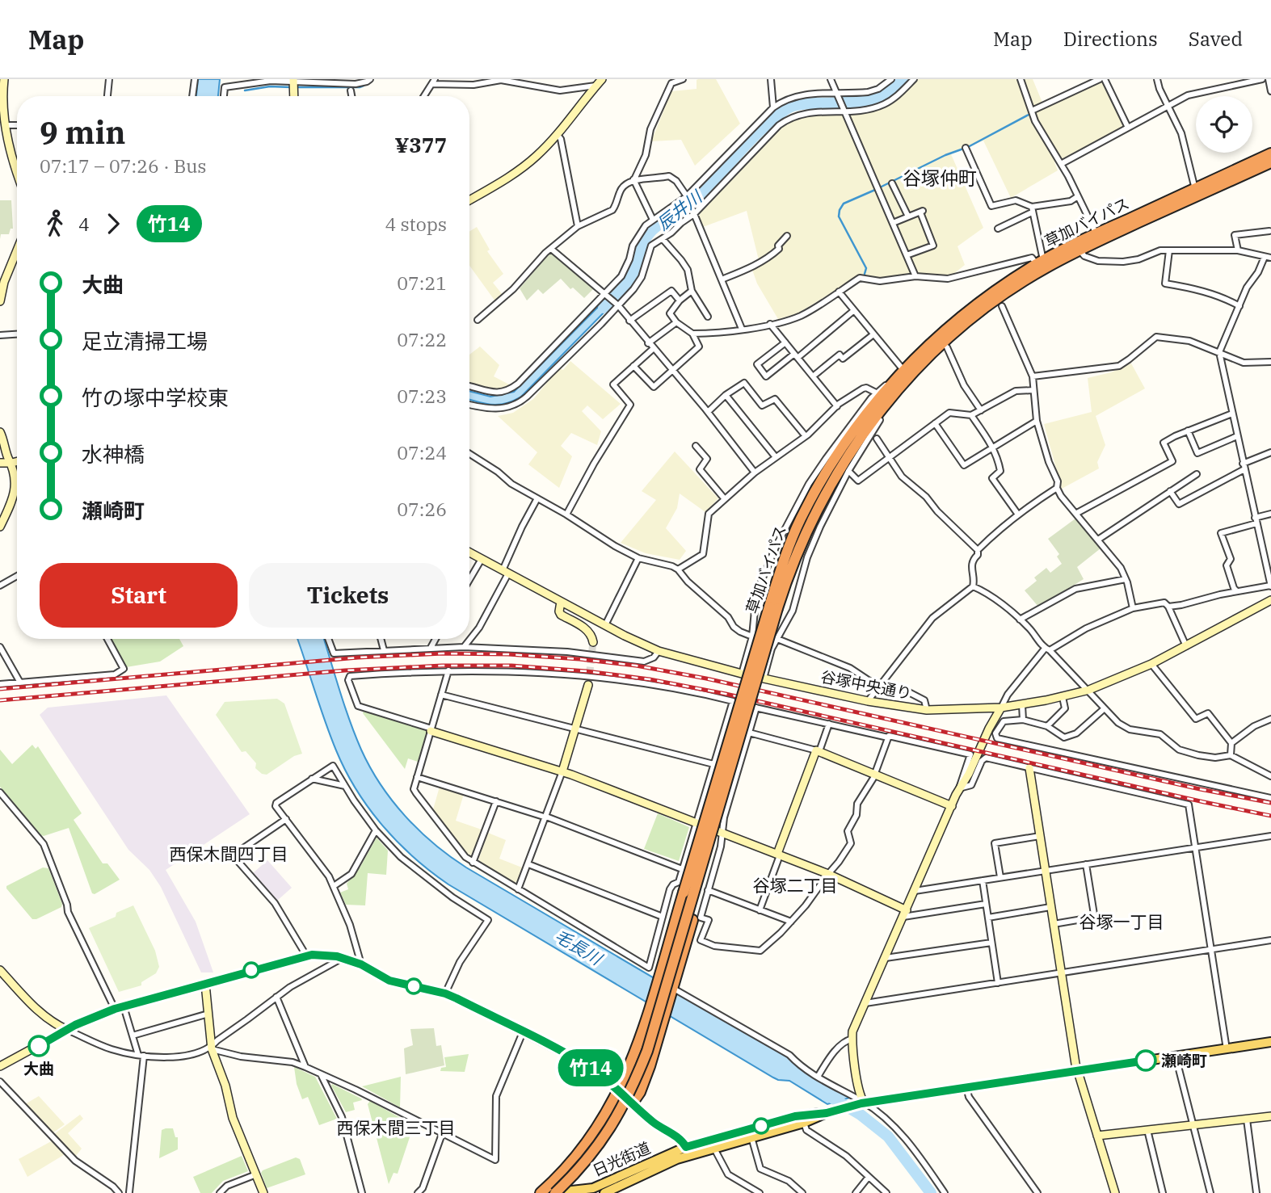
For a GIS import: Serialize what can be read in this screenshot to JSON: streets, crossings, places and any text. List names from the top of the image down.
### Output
{
  "streets": {
    "highway": ["草加バイパス"],
    "main road": ["日光街道"],
    "street": ["谷塚中央通り"]
  },
  "crossings": [
    ["草加バイパス", "日光街道"]
  ],
  "districts": [
    "谷塚仲町",
    "西保木間四丁目",
    "谷塚二丁目",
    "谷塚一丁目",
    "西保木間三丁目"
  ],
  "water": ["辰井川", "毛長川"],
  "places": ["大曲", "瀬崎町"],
  "lines": ["bus line 竹14"],
  "page": {
    "header": "Map",
    "nav": ["Map", "Directions", "Saved"],
    "on_map": "竹14",
    "heading": ["9 min", "07:17 – 07:26 · Bus", "¥377"],
    "legs": ["4", "竹14", "4 stops"],
    "list": [
      {
        "name": "大曲",
        "value": "07:21"
      },
      {
        "name": "足立清掃工場",
        "value": "07:22"
      },
      {
        "name": "竹の塚中学校東",
        "value": "07:23"
      },
      {
        "name": "水神橋",
        "value": "07:24"
      },
      {
        "name": "瀬崎町",
        "value": "07:26"
      }
    ],
    "buttons": ["Start", "Tickets"]
  }
}
